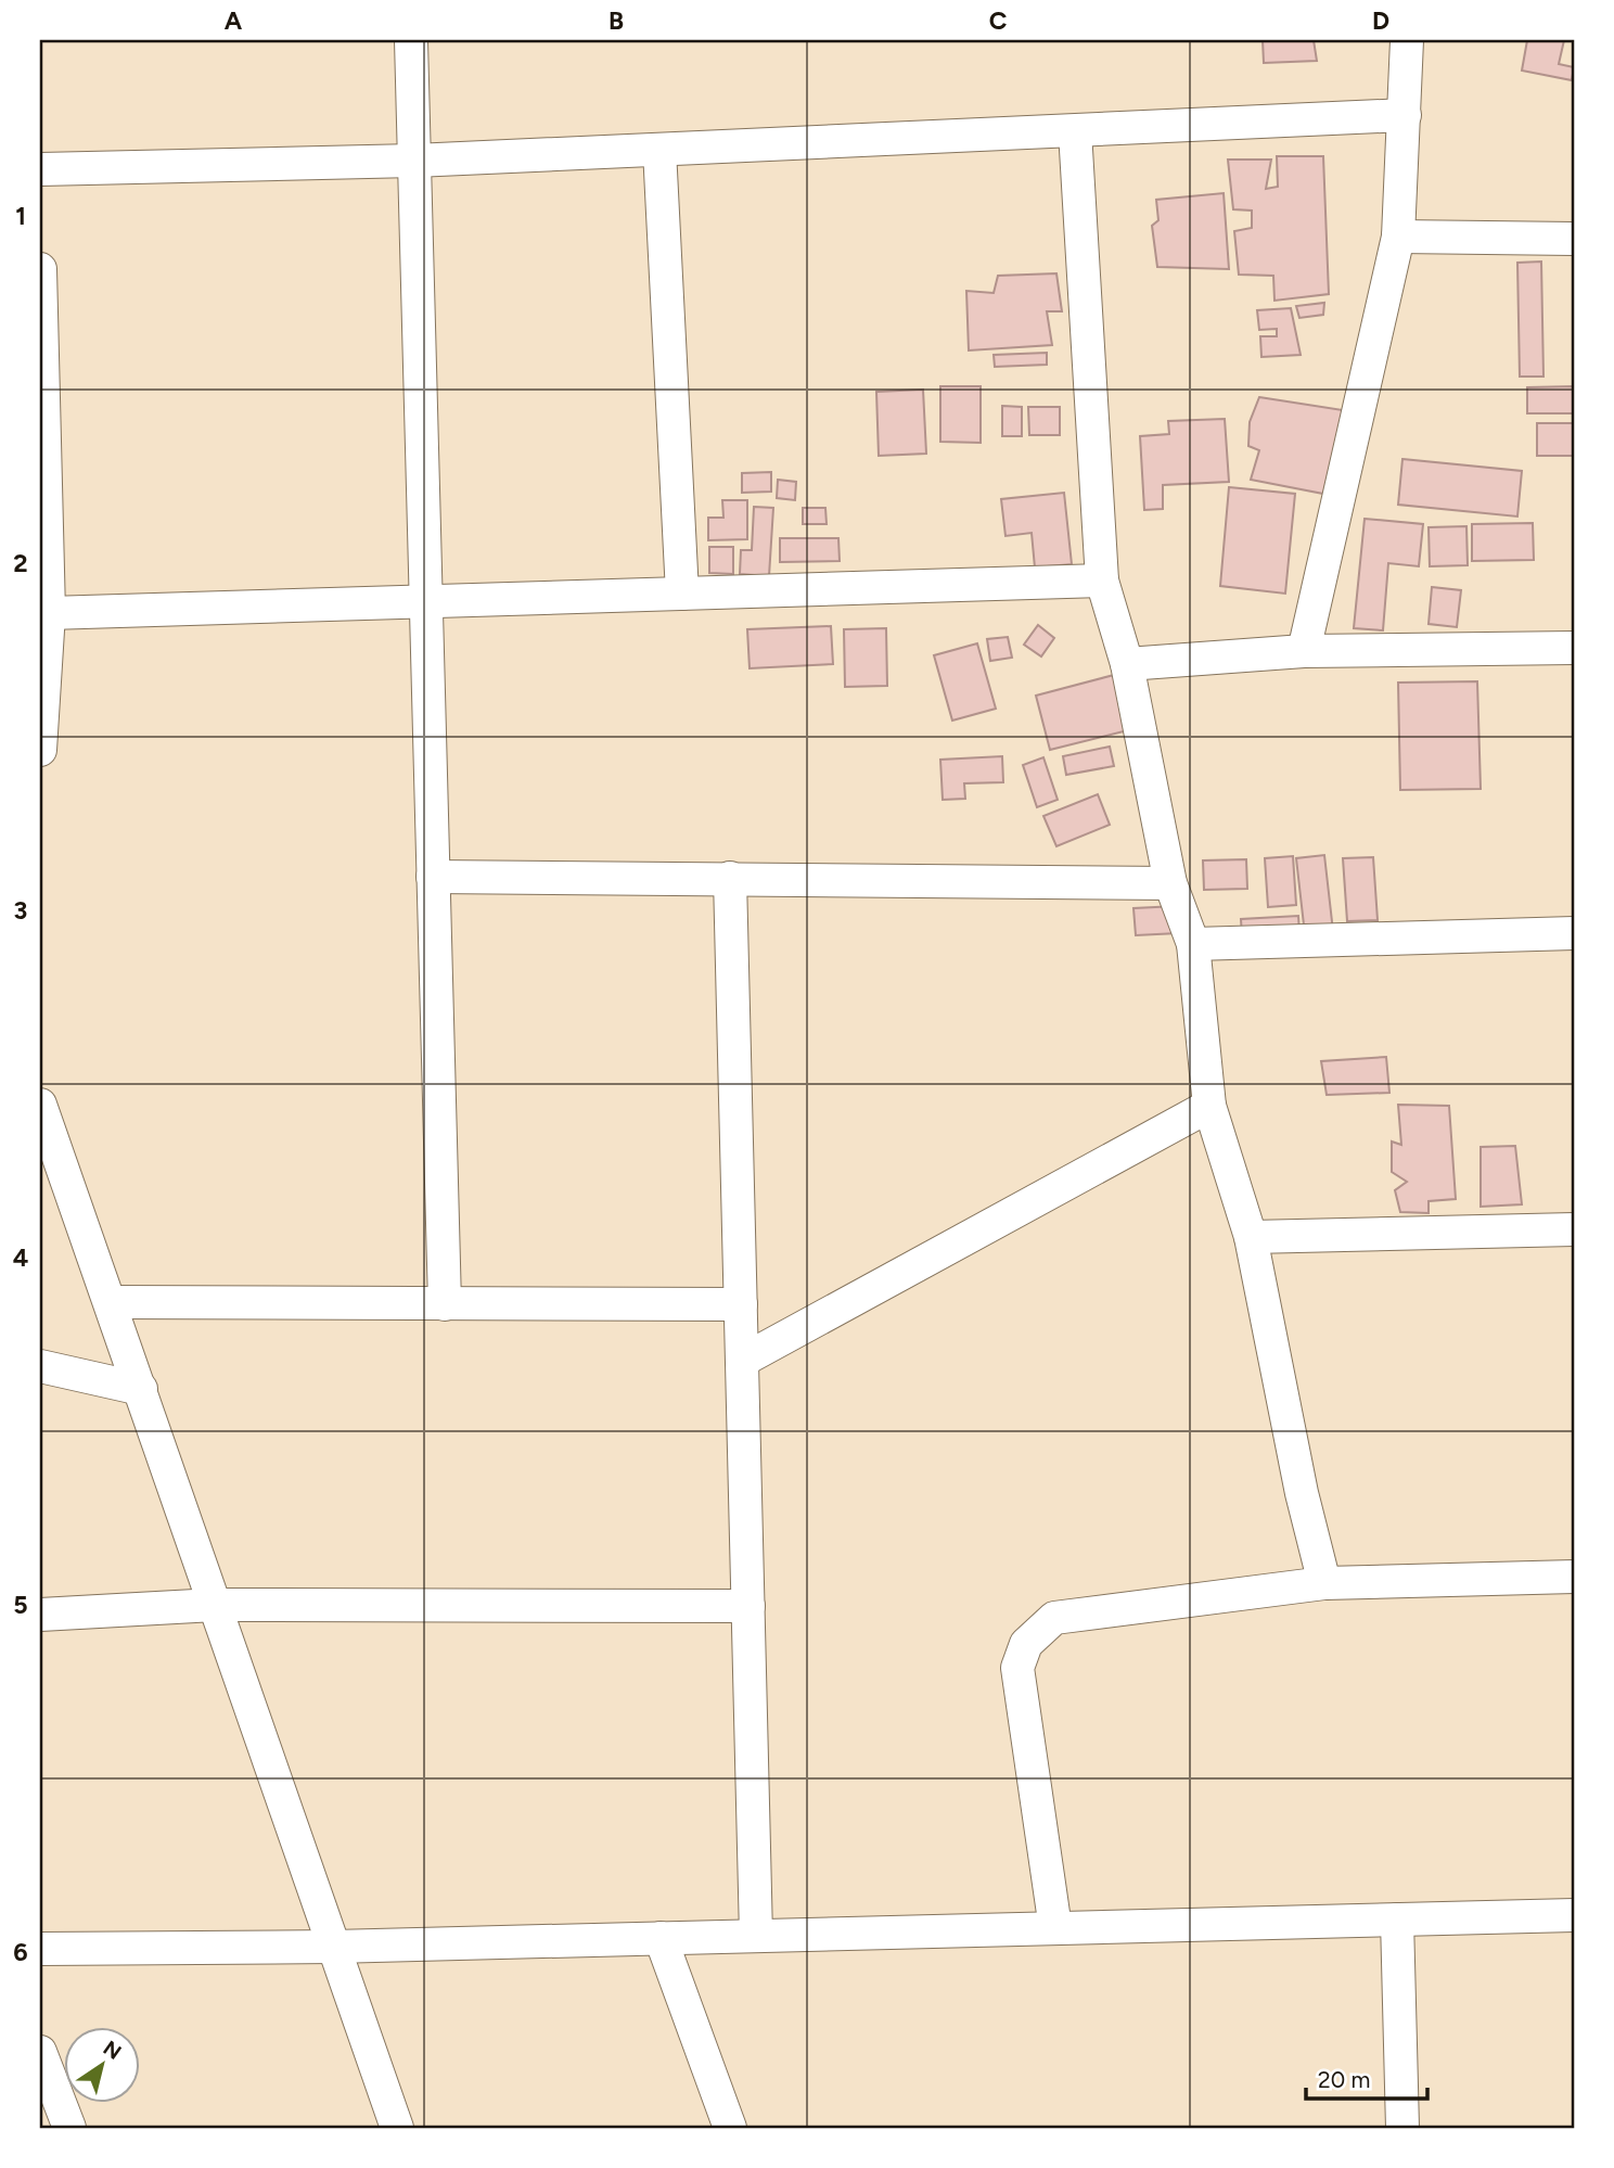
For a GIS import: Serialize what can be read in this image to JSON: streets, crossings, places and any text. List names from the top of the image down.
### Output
{
  "scale_bar": "20 m",
  "north": "top right",
  "grid": {
    "columns": [
      "A",
      "B",
      "C",
      "D"
    ],
    "rows": [
      "1",
      "2",
      "3",
      "4",
      "5",
      "6"
    ]
  }
}
